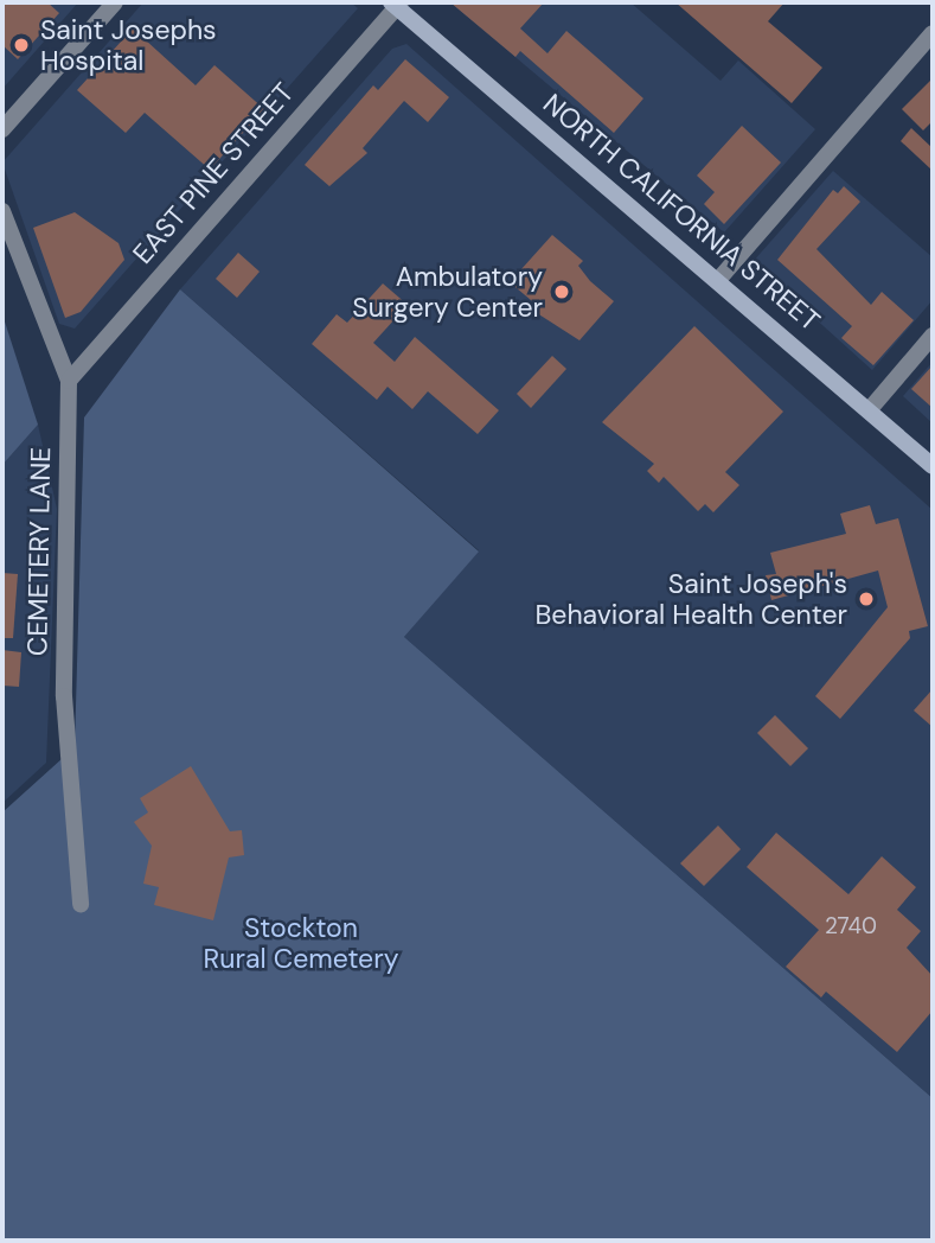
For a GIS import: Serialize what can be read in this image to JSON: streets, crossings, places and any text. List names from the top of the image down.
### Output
{
  "streets": {
    "street": ["EAST PINE STREET", "NORTH CALIFORNIA STREET", "CEMETERY LANE"]
  },
  "crossings": [
    ["EAST PINE STREET", "NORTH CALIFORNIA STREET"],
    ["EAST PINE STREET", "CEMETERY LANE"]
  ],
  "parks": ["Stockton Rural Cemetery"],
  "places": ["Saint Josephs Hospital", "Ambulatory Surgery Center", "Saint Joseph's Behavioral Health Center"],
  "house_numbers": ["2740"]
}
